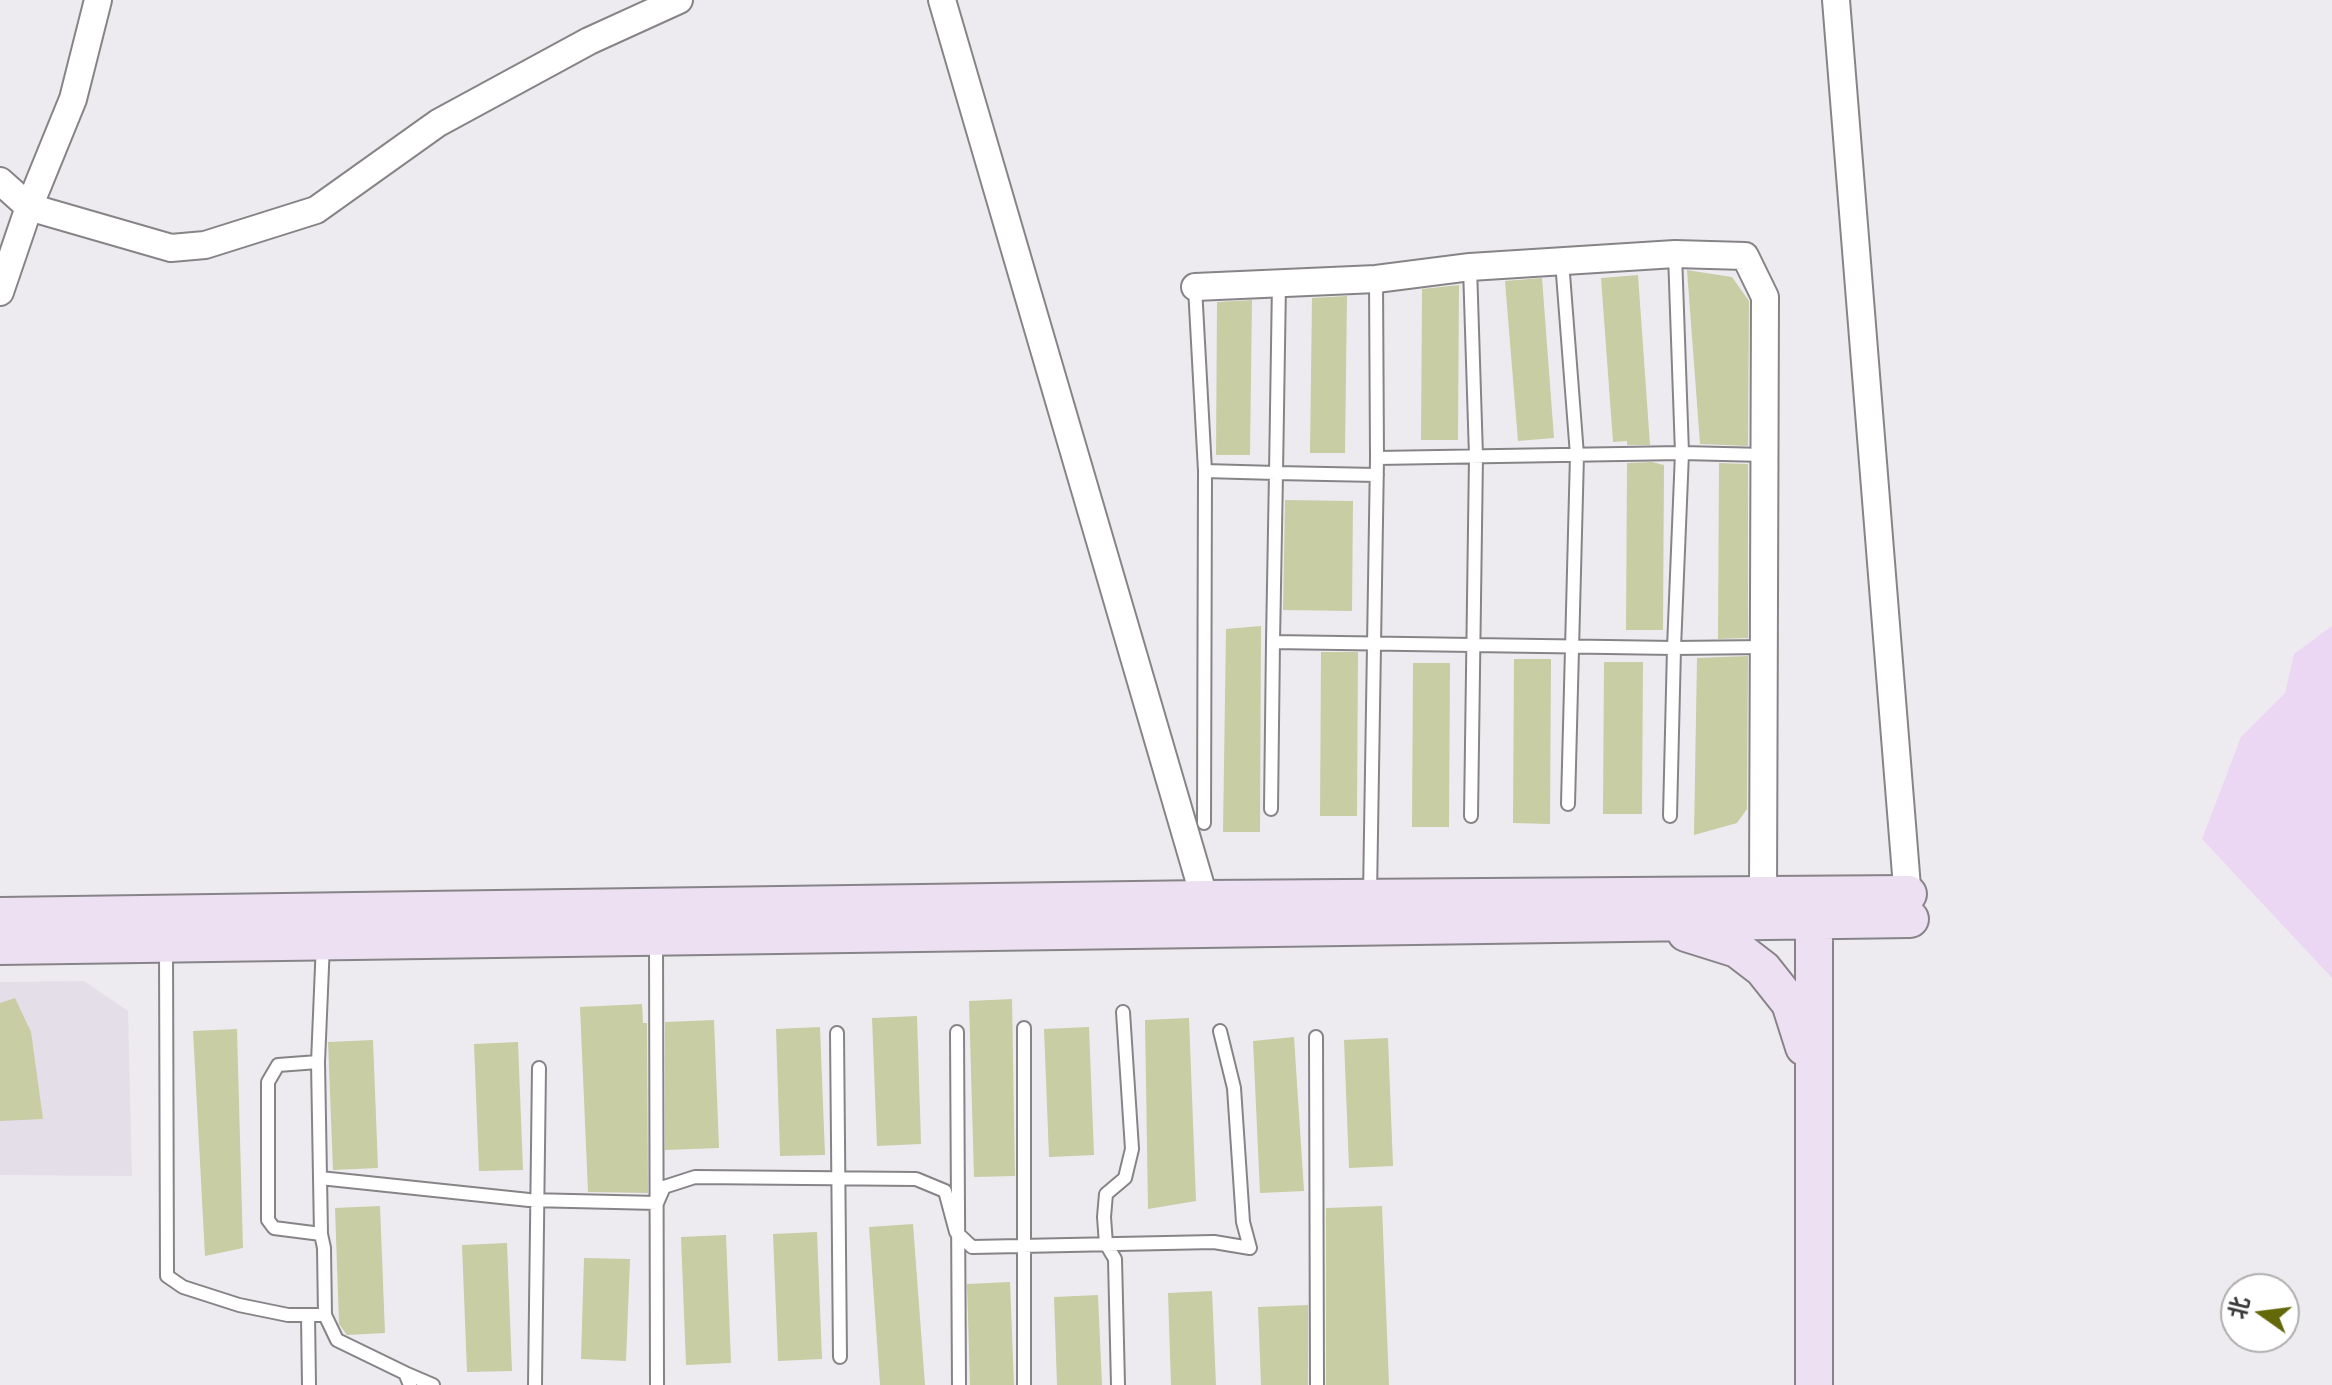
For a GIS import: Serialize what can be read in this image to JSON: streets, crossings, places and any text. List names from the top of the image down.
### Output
{
  "north": "left"
}
